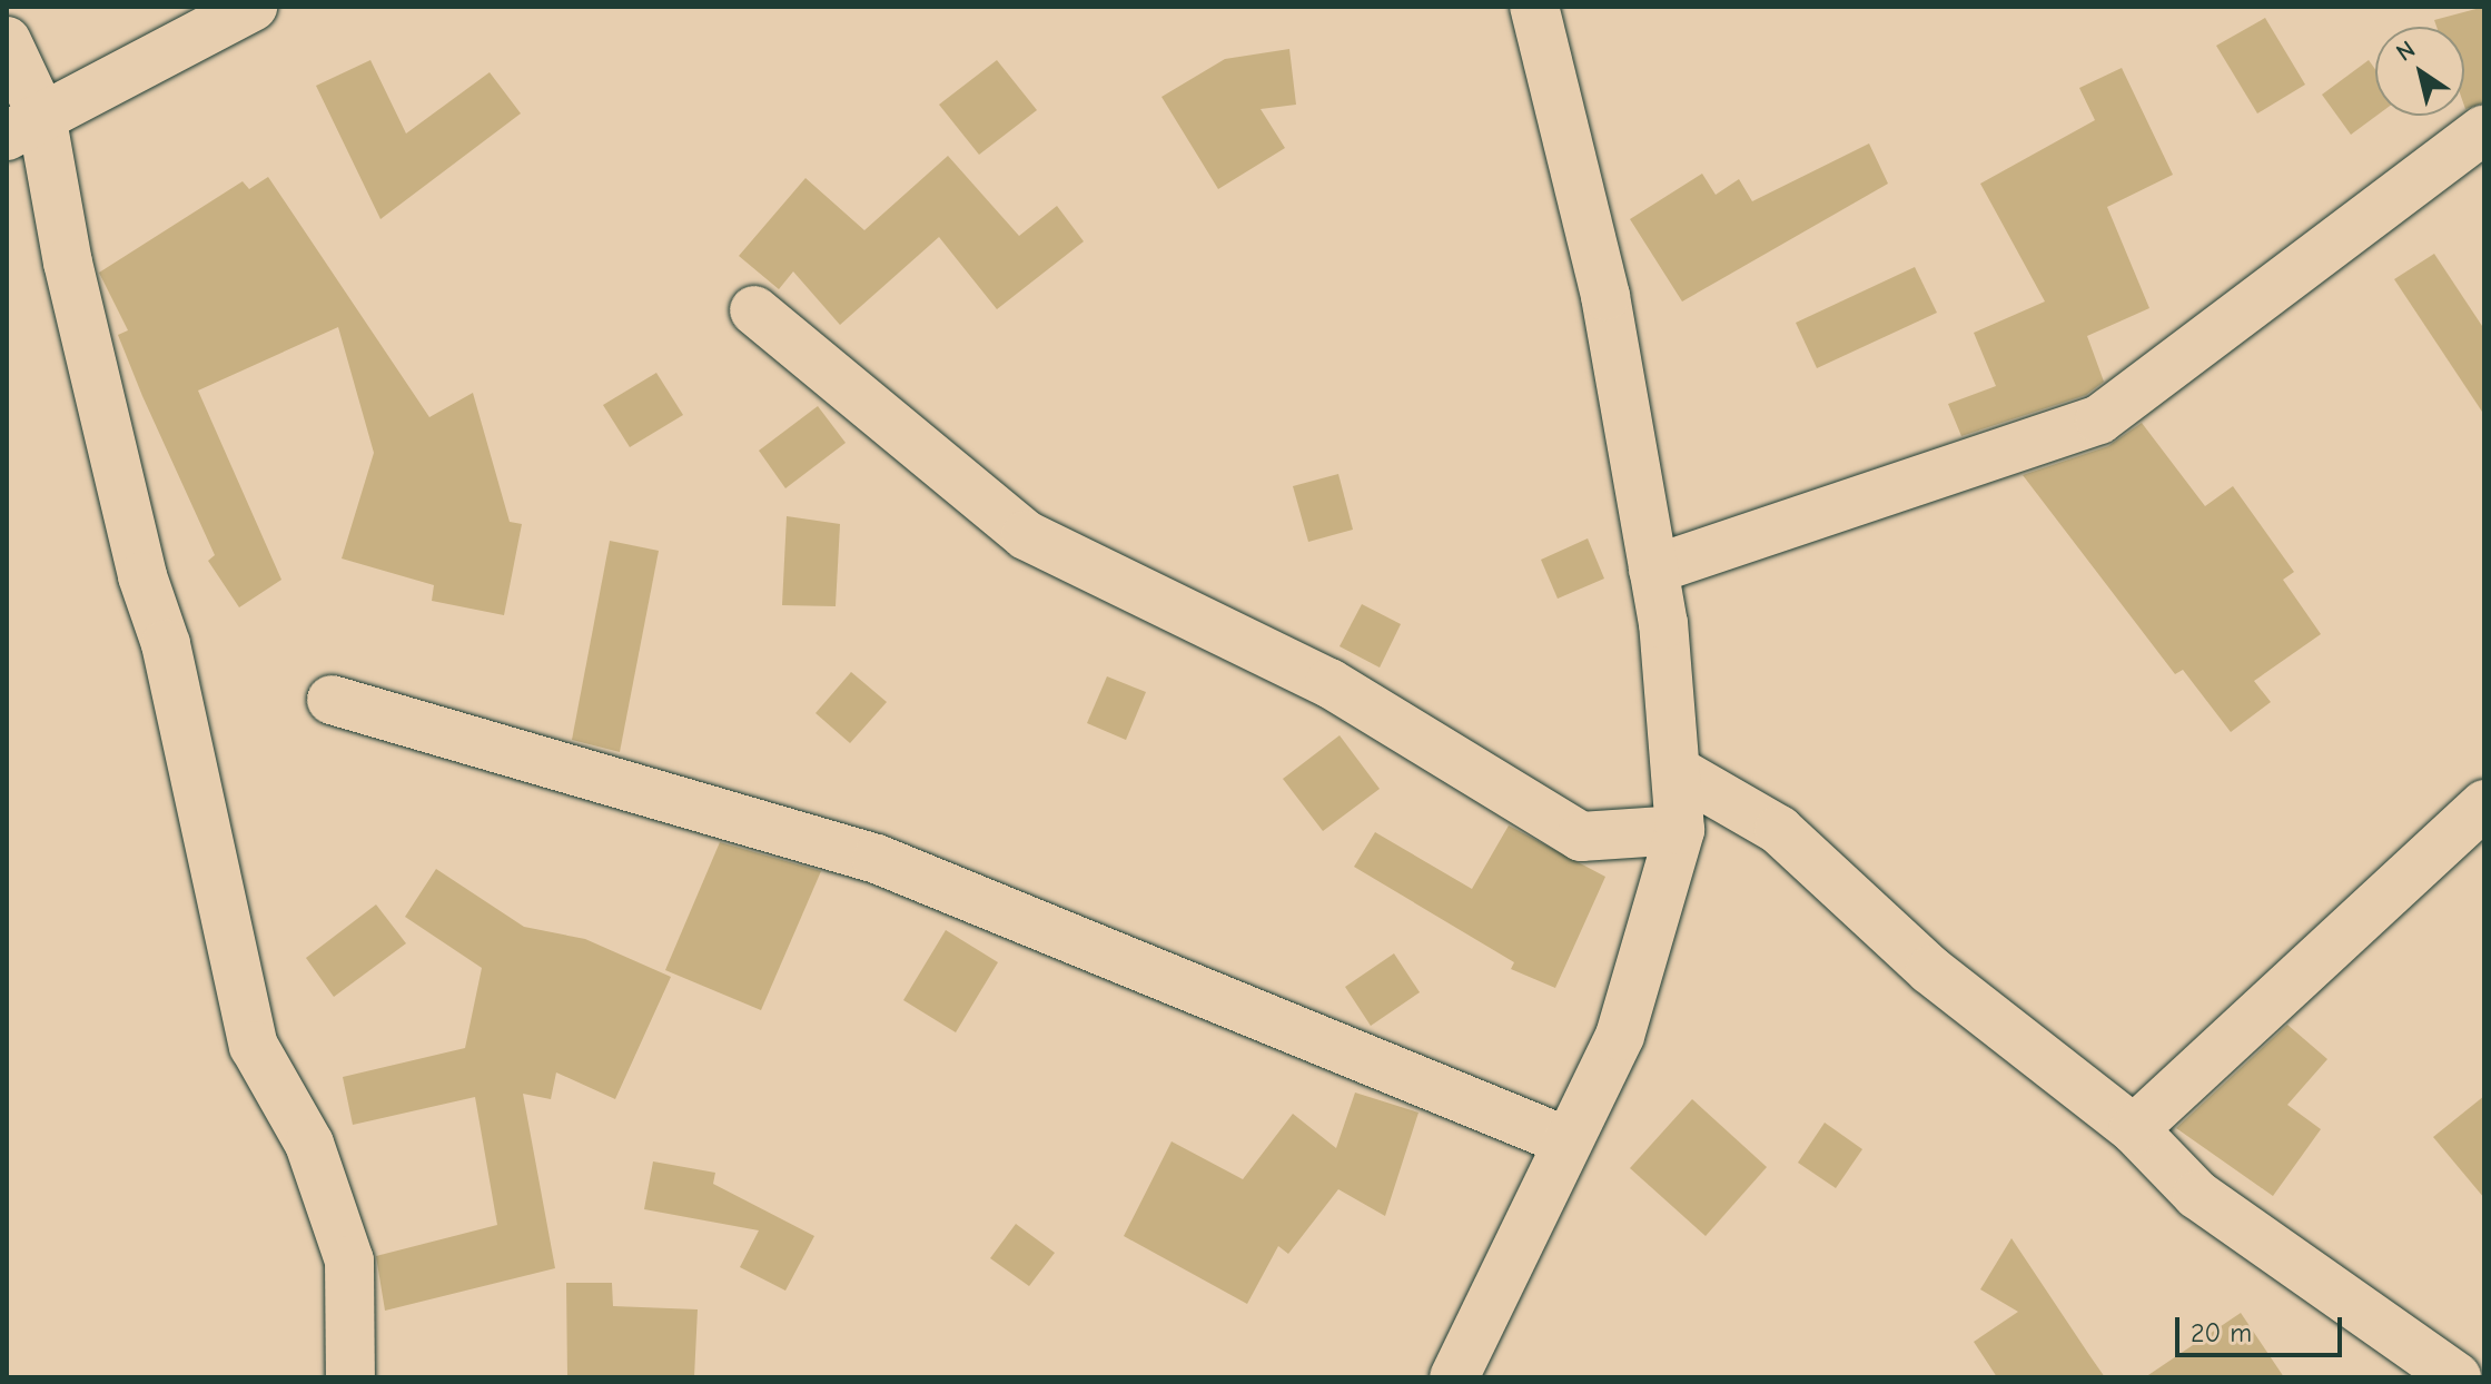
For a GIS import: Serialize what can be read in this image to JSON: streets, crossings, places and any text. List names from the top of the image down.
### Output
{
  "scale_bar": "20 m",
  "north": "top left"
}
